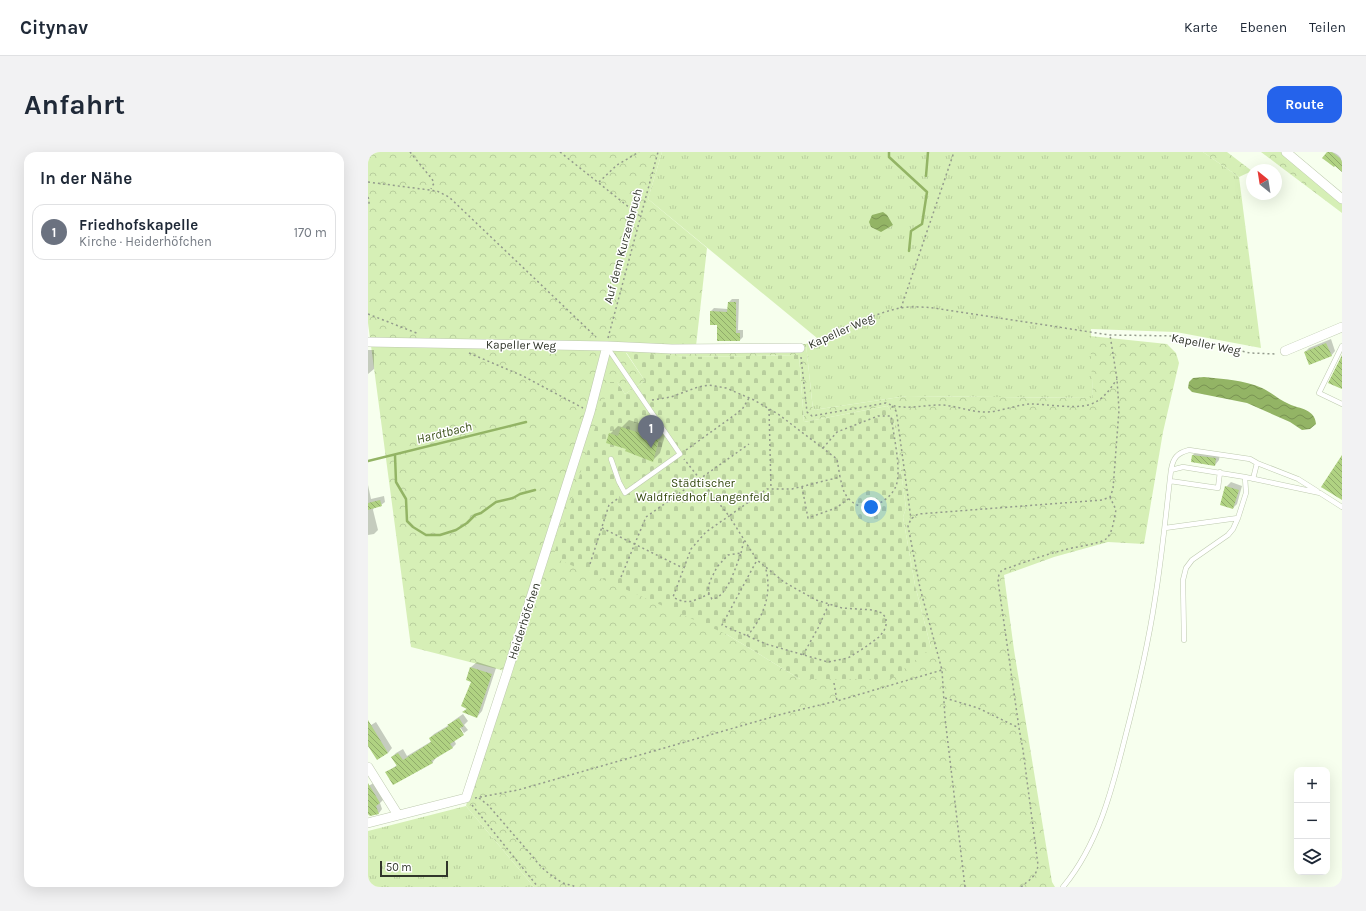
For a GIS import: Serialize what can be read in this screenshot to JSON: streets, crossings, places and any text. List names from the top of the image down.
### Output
{
  "streets": {
    "street": ["Kapeller Weg", "Heiderhöfchen"],
    "path": ["Auf dem Kurzenbruch"]
  },
  "crossings": [
    ["Auf dem Kurzenbruch", "Kapeller Weg"],
    ["Auf dem Kurzenbruch", "Heiderhöfchen"],
    ["Kapeller Weg", "Heiderhöfchen"]
  ],
  "water": ["Hardtbach"],
  "parks": ["Städtischer Waldfriedhof Langenfeld"],
  "scale_bar": "50 m",
  "north": "top left",
  "page": {
    "header": "Citynav",
    "nav": ["Karte", "Ebenen", "Teilen"],
    "buttons": "Route",
    "title": "Anfahrt",
    "heading": "In der Nähe",
    "list": [
      {
        "mark": "1",
        "name": "Friedhofskapelle",
        "note": "Kirche · Heiderhöfchen",
        "value": "170 m"
      }
    ],
    "pins": "1",
    "map_buttons": ["+", "−"],
    "scale": "50 m"
  }
}
